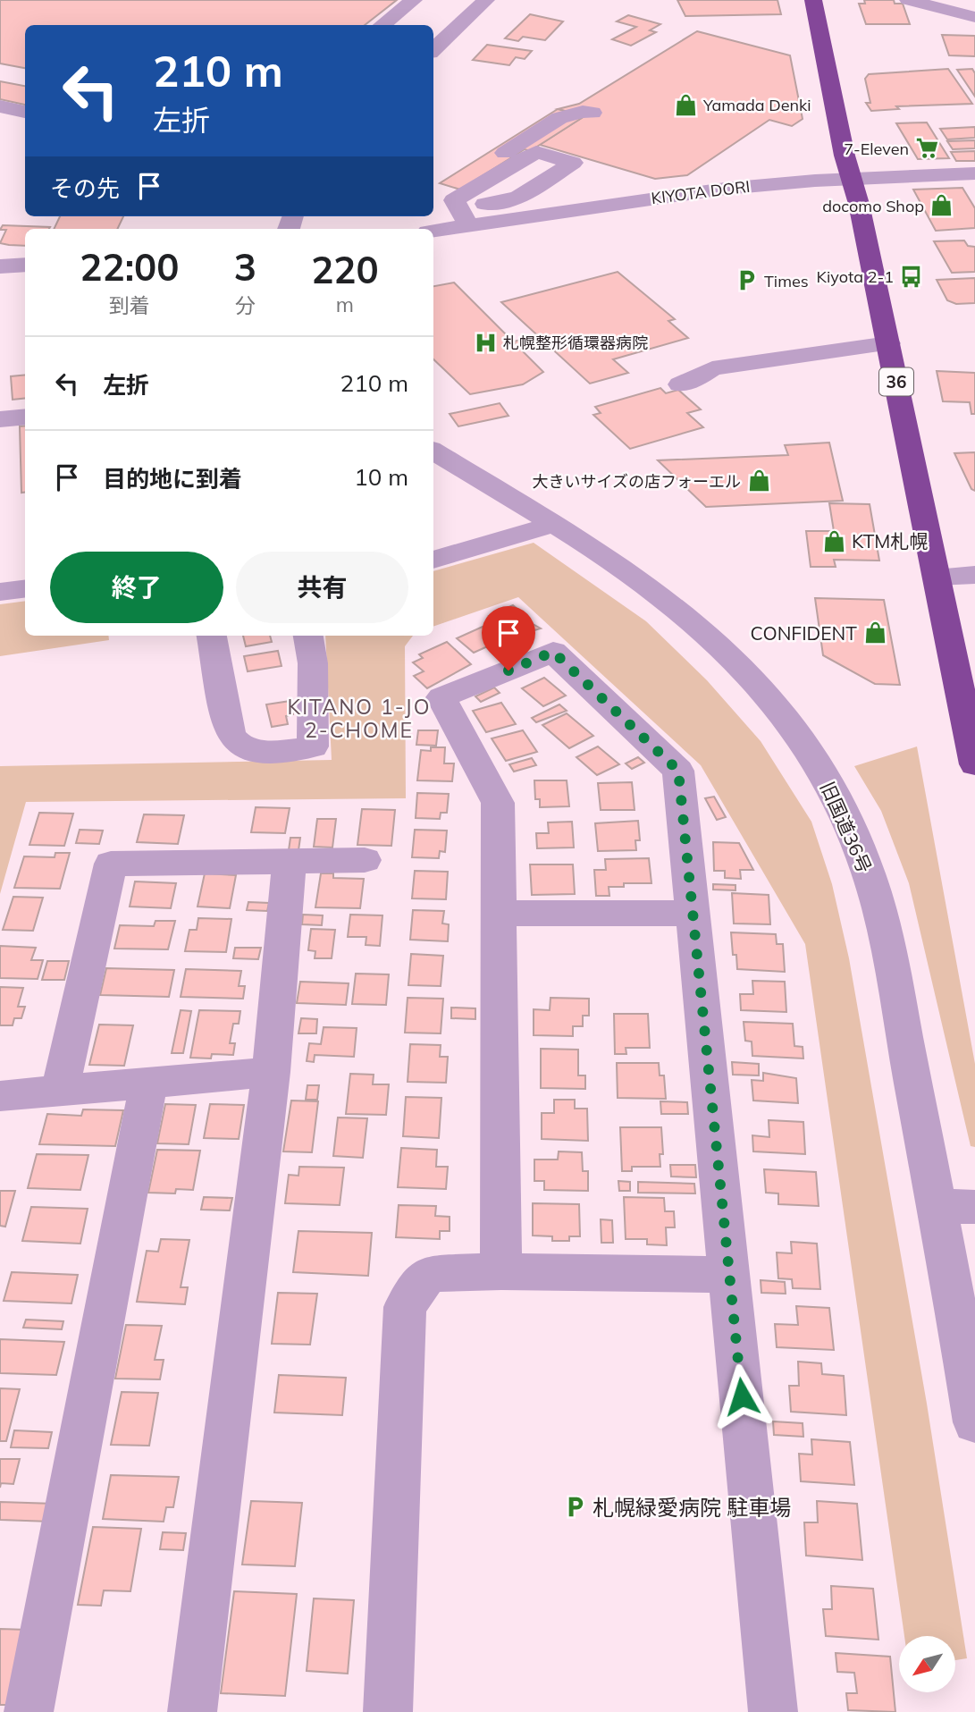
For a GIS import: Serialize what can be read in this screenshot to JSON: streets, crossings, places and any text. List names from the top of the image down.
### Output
{
  "streets": {
    "highway": ["36"],
    "street": ["KIYOTA DORI", "旧国道36号"]
  },
  "crossings": [
    ["KIYOTA DORI", "36"]
  ],
  "districts": ["KITANO 1-JO 2-CHOME"],
  "places": {
    "shop": [
      "Yamada Denki",
      "docomo Shop",
      "大きいサイズの店フォーエル",
      "KTM札幌",
      "CONFIDENT"
    ],
    "supermarket": ["7-Eleven"],
    "bus stop": ["Kiyota 2-1"],
    "parking": ["Times", "札幌緑愛病院 駐車場"],
    "hospital": ["札幌整形循環器病院"]
  },
  "north": "bottom left",
  "page": {
    "turn": ["210 m", "左折"],
    "then": "その先",
    "eta": [
      "22:00",
      "到着",
      "3",
      "分",
      "220",
      "m"
    ],
    "list": [
      {
        "name": "左折",
        "value": "210 m"
      },
      {
        "name": "目的地に到着",
        "value": "10 m"
      }
    ],
    "buttons": ["終了", "共有"]
  }
}
